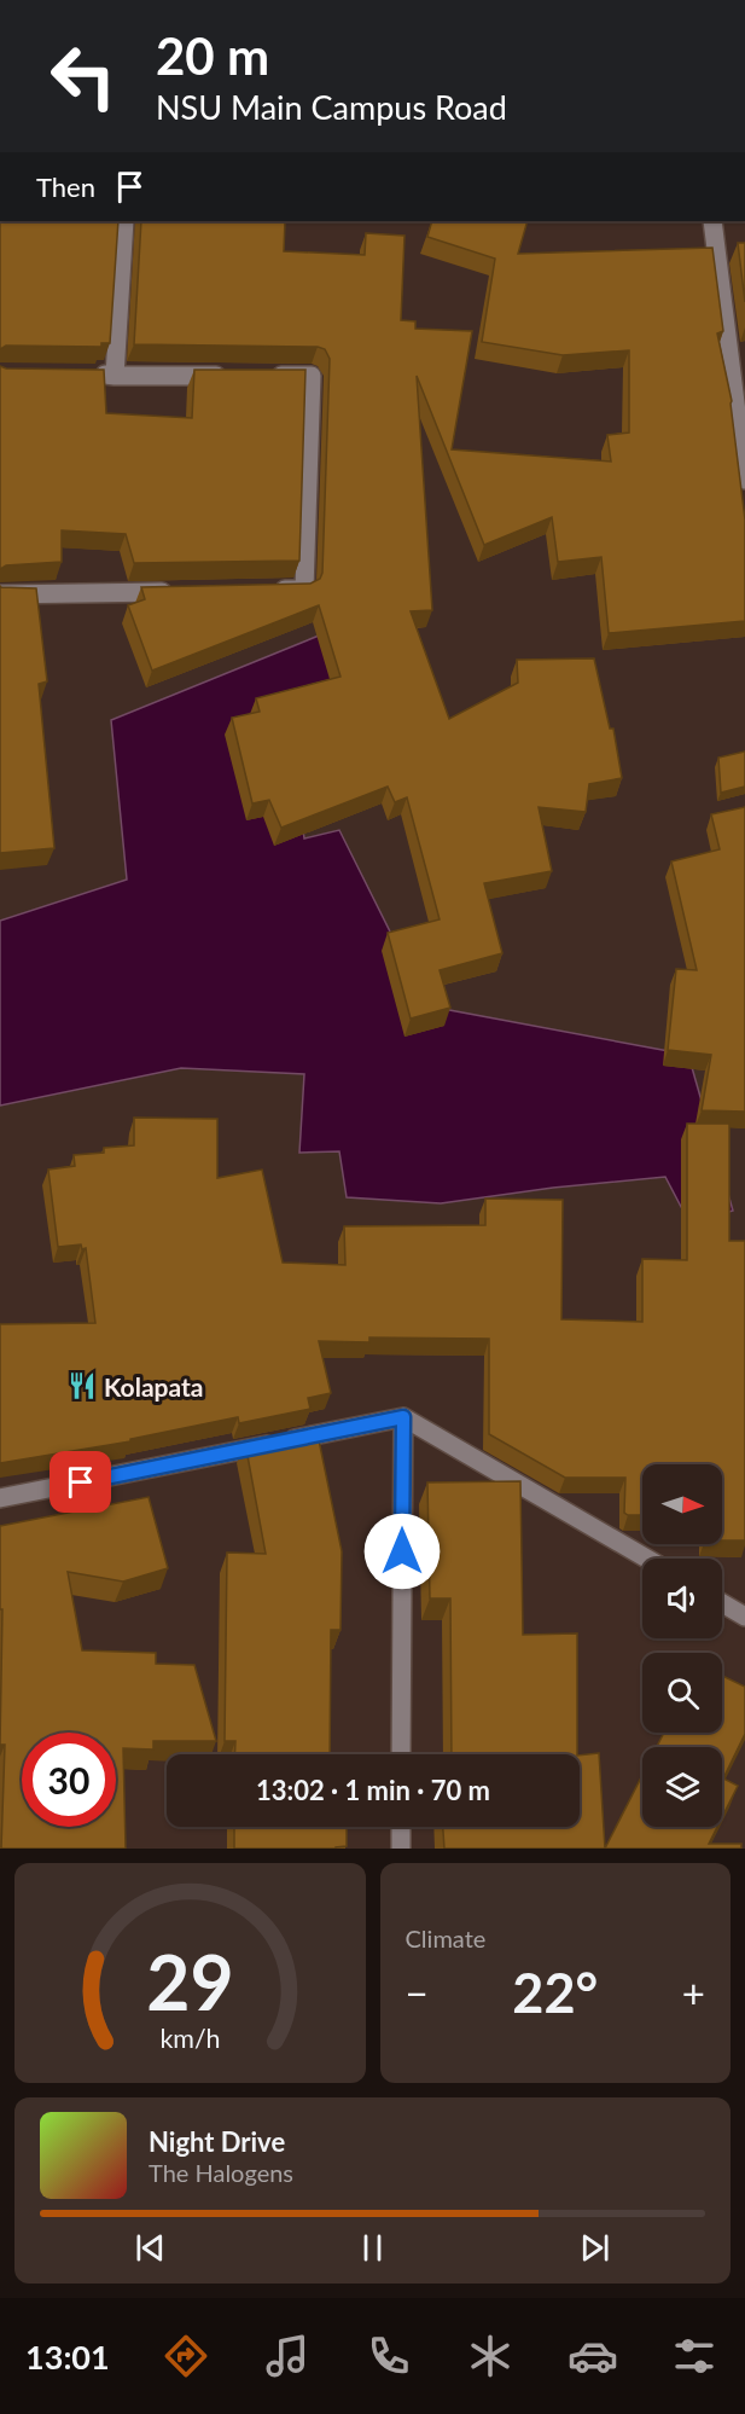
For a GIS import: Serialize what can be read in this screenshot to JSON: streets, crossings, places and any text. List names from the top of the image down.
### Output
{
  "places": {
    "restaurant": ["Kolapata"]
  },
  "north": "right",
  "page": {
    "turn": ["20 m", "NSU Main Campus Road"],
    "then": "Then",
    "limit": "30",
    "trip": "13:02 · 1 min · 70 m",
    "tile": "Climate",
    "heat": ["−", "22°", "+"],
    "song": ["Night Drive", "The Halogens"],
    "tabs": "13:01",
    "gauge": ["29", "km/h"]
  }
}
